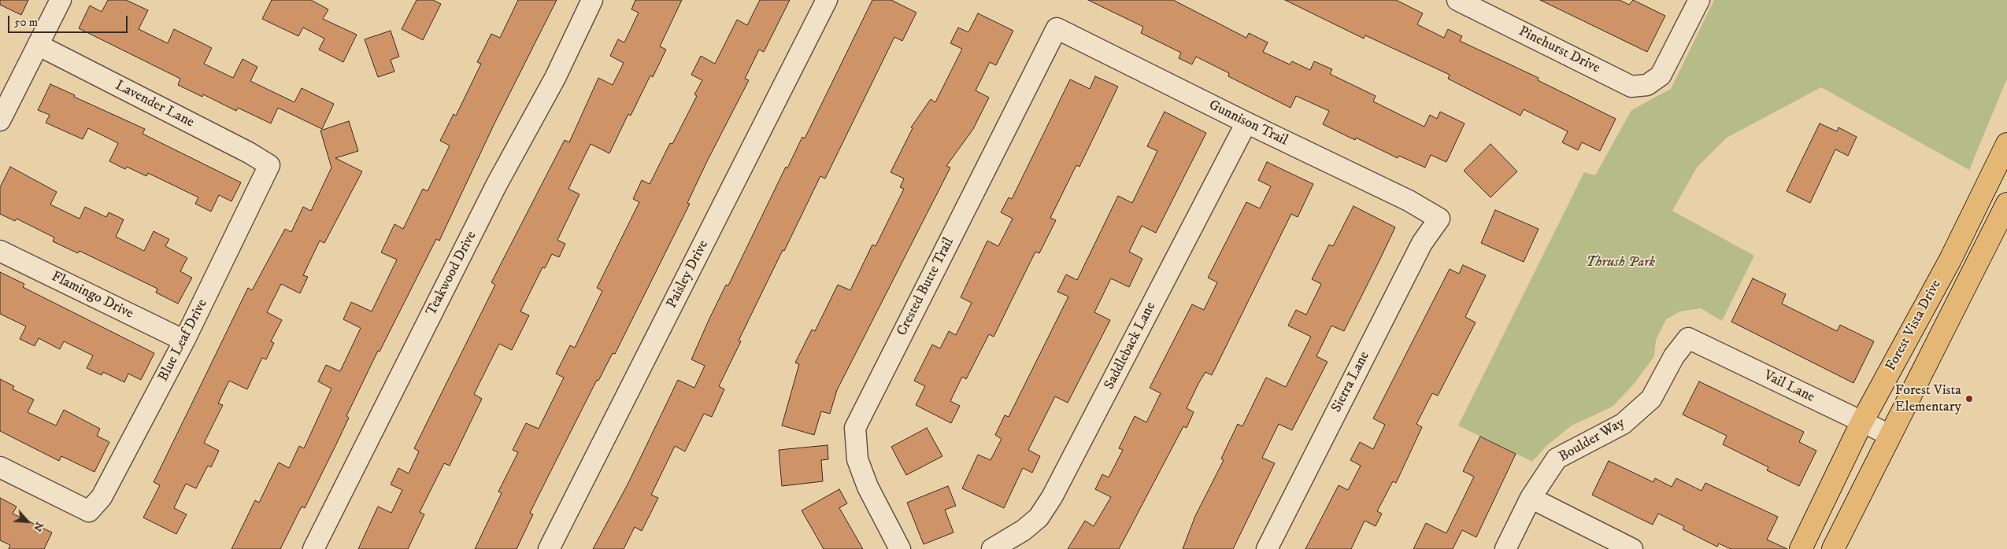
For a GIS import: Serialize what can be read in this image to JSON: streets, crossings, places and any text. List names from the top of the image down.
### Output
{
  "streets": {
    "main road": ["Forest Vista Drive"],
    "street": [
      "Pinehurst Drive",
      "Lavender Lane",
      "Gunnison Trail",
      "Teakwood Drive",
      "Paisley Drive",
      "Crested Butte Trail",
      "Flamingo Drive",
      "Blue Leaf Drive",
      "Saddleback Lane",
      "Sierra Lane",
      "Vail Lane",
      "Boulder Way"
    ]
  },
  "crossings": [
    ["Lavender Lane", "Blue Leaf Drive"],
    ["Gunnison Trail", "Crested Butte Trail"],
    ["Gunnison Trail", "Saddleback Lane"],
    ["Gunnison Trail", "Sierra Lane"],
    ["Flamingo Drive", "Blue Leaf Drive"],
    ["Forest Vista Drive", "Vail Lane"],
    ["Vail Lane", "Boulder Way"]
  ],
  "parks": ["Thrush Park"],
  "places": ["Forest Vista Elementary"],
  "scale_bar": "50 m",
  "north": "bottom right"
}
